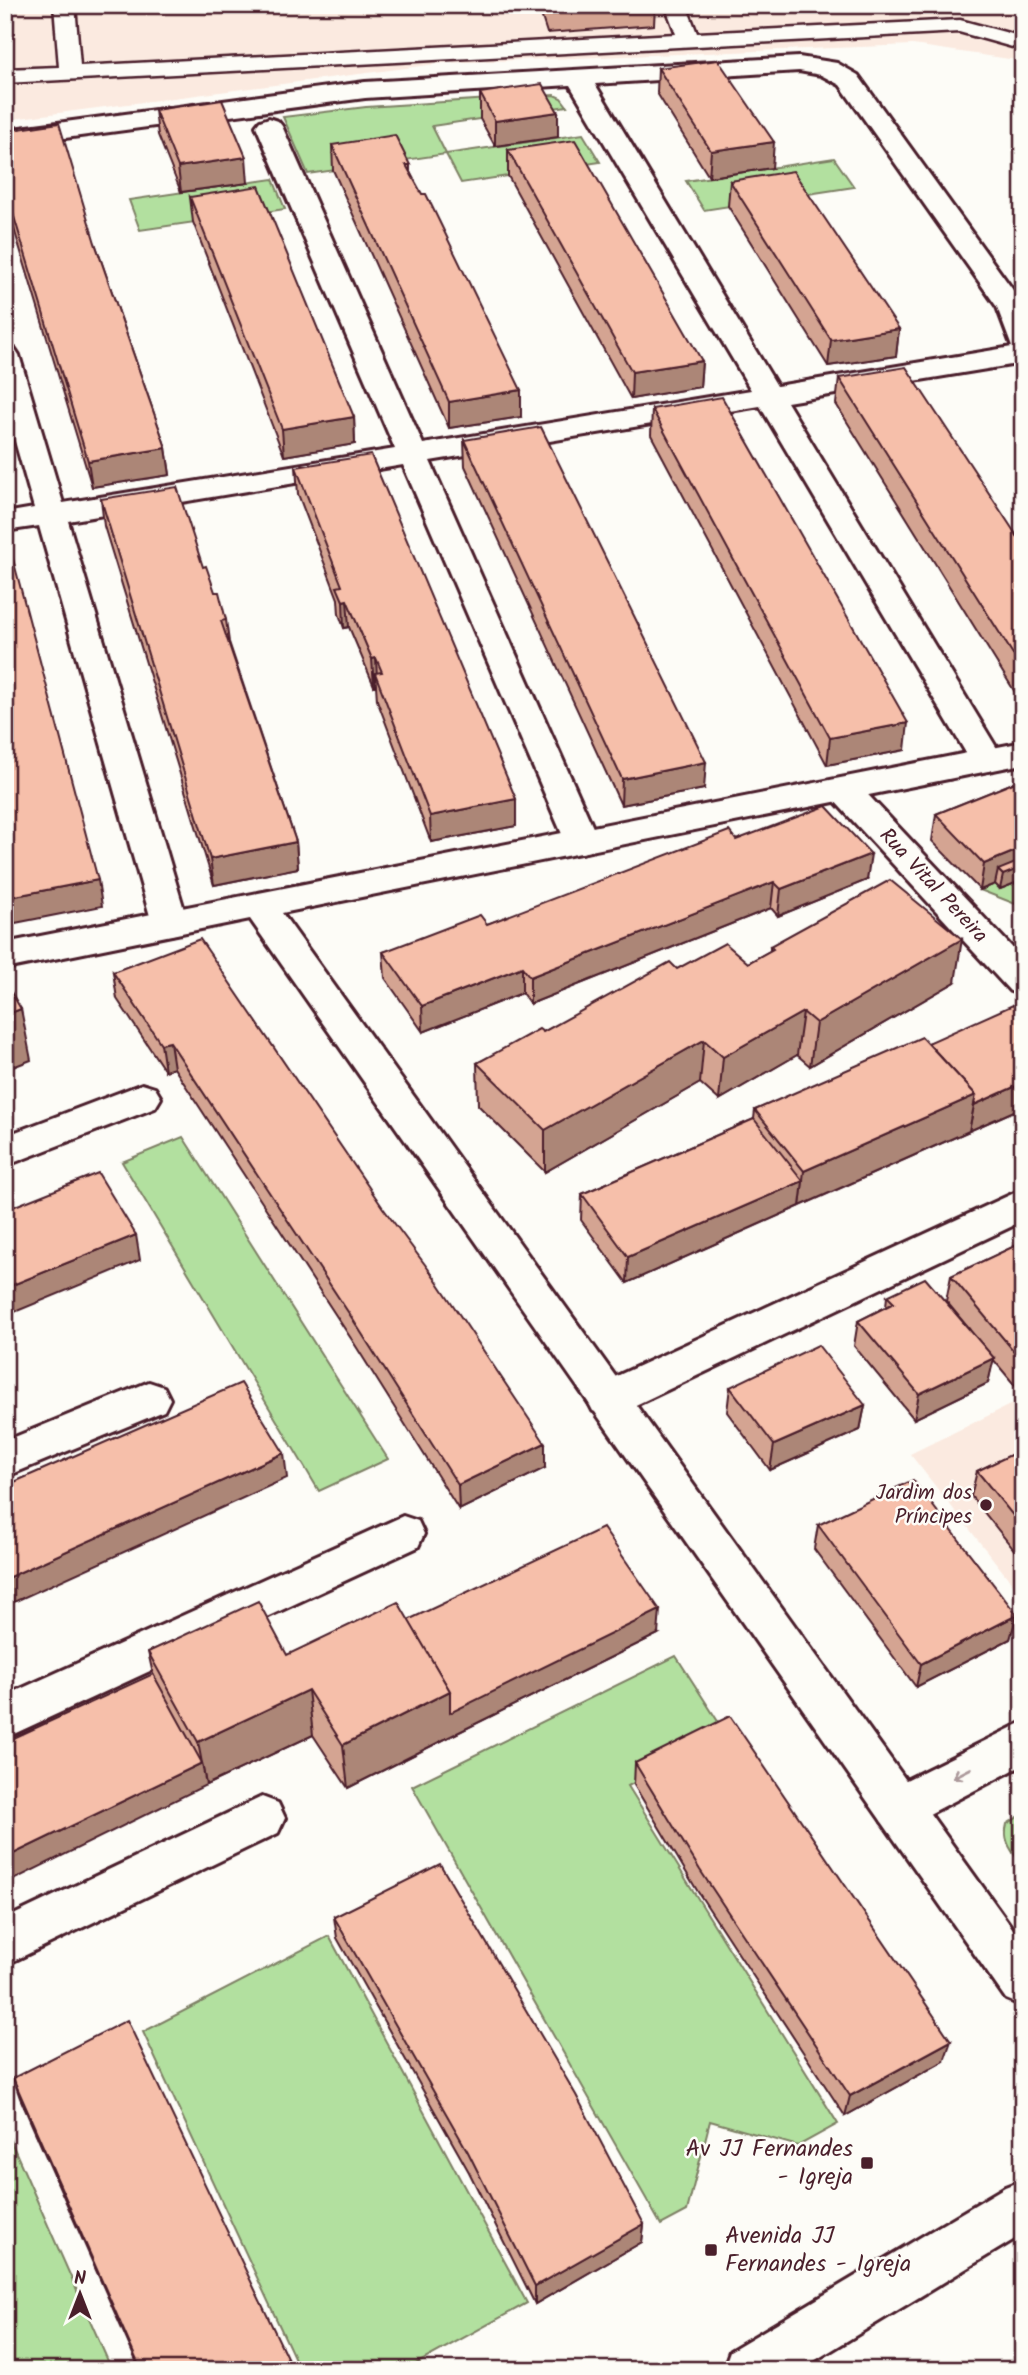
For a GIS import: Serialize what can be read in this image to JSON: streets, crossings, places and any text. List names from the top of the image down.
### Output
{
  "streets": {
    "street": ["Rua Vital Pereira"]
  },
  "places": {
    "other": ["Jardim dos Príncipes"],
    "transit": ["Av JJ Fernandes - Igreja", "Avenida JJ Fernandes - Igreja"]
  },
  "north": "top"
}
